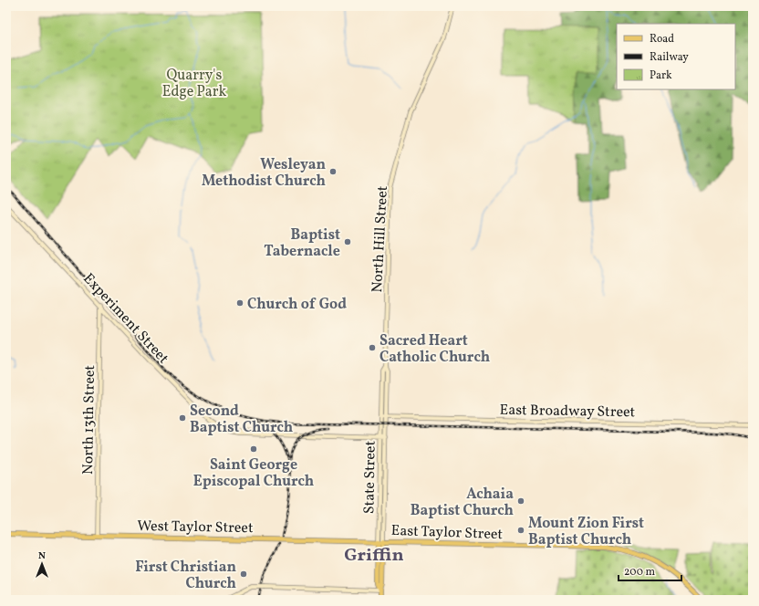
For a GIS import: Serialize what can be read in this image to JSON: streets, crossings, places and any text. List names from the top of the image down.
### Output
{
  "streets": {
    "main road": [
      "North Hill Street",
      "Experiment Street",
      "East Broadway Street",
      "North 13th Street",
      "State Street",
      "West Taylor Street",
      "East Taylor Street"
    ]
  },
  "crossings": [
    ["North Hill Street", "East Broadway Street"],
    ["North Hill Street", "State Street"],
    ["Experiment Street", "North 13th Street"],
    ["East Broadway Street", "State Street"],
    ["North 13th Street", "West Taylor Street"],
    ["West Taylor Street", "East Taylor Street"]
  ],
  "districts": ["Griffin"],
  "parks": ["Quarry's Edge Park"],
  "places": [
    "Wesleyan Methodist Church",
    "Baptist Tabernacle",
    "Church of God",
    "Sacred Heart Catholic Church",
    "Second Baptist Church",
    "Saint George Episcopal Church",
    "Achaia Baptist Church",
    "Mount Zion First Baptist Church",
    "First Christian Church"
  ],
  "legend": ["Road", "Railway", "Park"],
  "scale_bar": "200 m",
  "north": "top"
}
